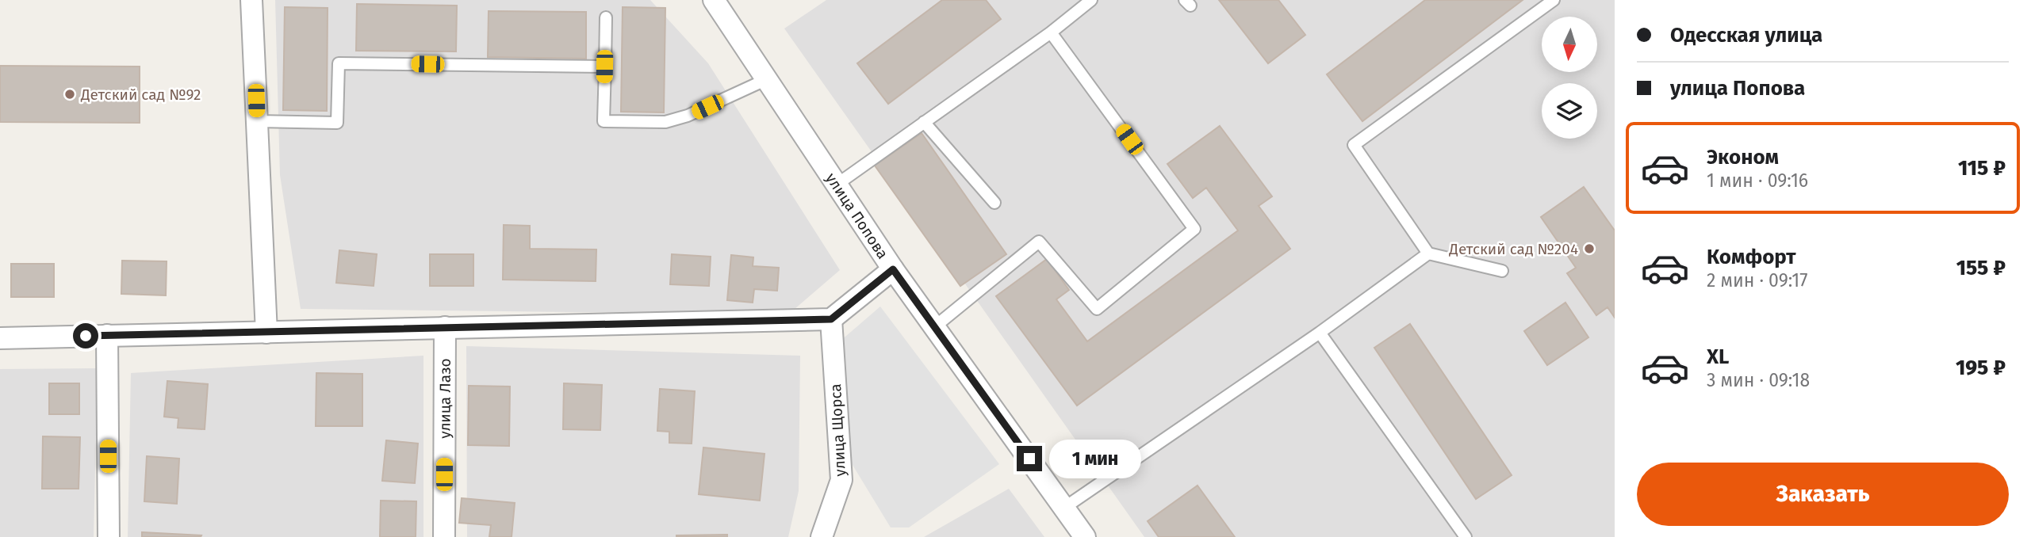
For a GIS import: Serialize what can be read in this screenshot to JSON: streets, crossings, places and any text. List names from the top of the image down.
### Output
{
  "streets": {
    "street": ["улица Попова", "улица Лазо", "улица Щорса"]
  },
  "places": ["Детский сад №92", "Детский сад №204"],
  "north": "bottom",
  "page": {
    "banner": ["Одесская улица", "улица Попова"],
    "list": [
      {
        "name": "Эконом",
        "note": "1 мин · 09:16",
        "value": "115 ₽"
      },
      {
        "name": "Комфорт",
        "note": "2 мин · 09:17",
        "value": "155 ₽"
      },
      {
        "name": "XL",
        "note": "3 мин · 09:18",
        "value": "195 ₽"
      }
    ],
    "bubble": "1 мин",
    "buttons": "Заказать"
  }
}
